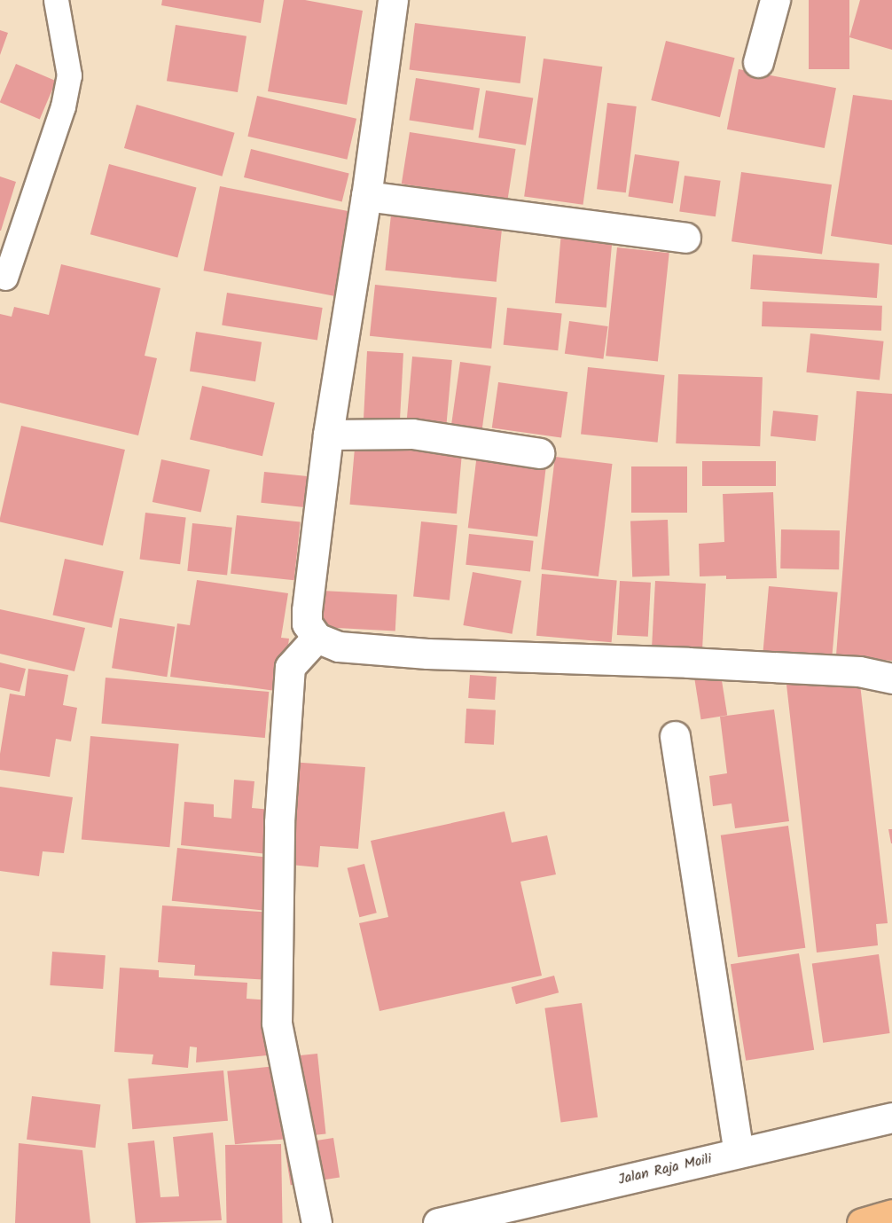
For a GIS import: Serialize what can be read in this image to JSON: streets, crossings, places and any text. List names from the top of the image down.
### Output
{
  "streets": {
    "street": ["Jalan Raja Moili"]
  }
}
